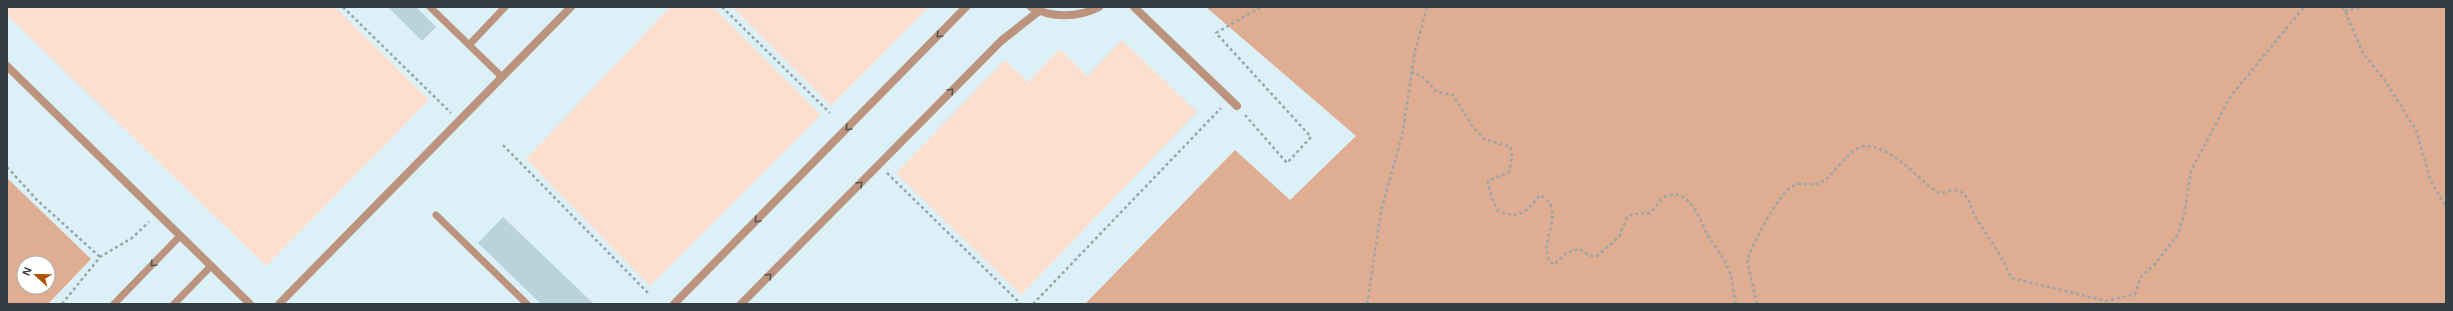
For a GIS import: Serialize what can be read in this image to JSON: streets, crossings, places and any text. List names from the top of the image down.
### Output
{
  "north": "left"
}
